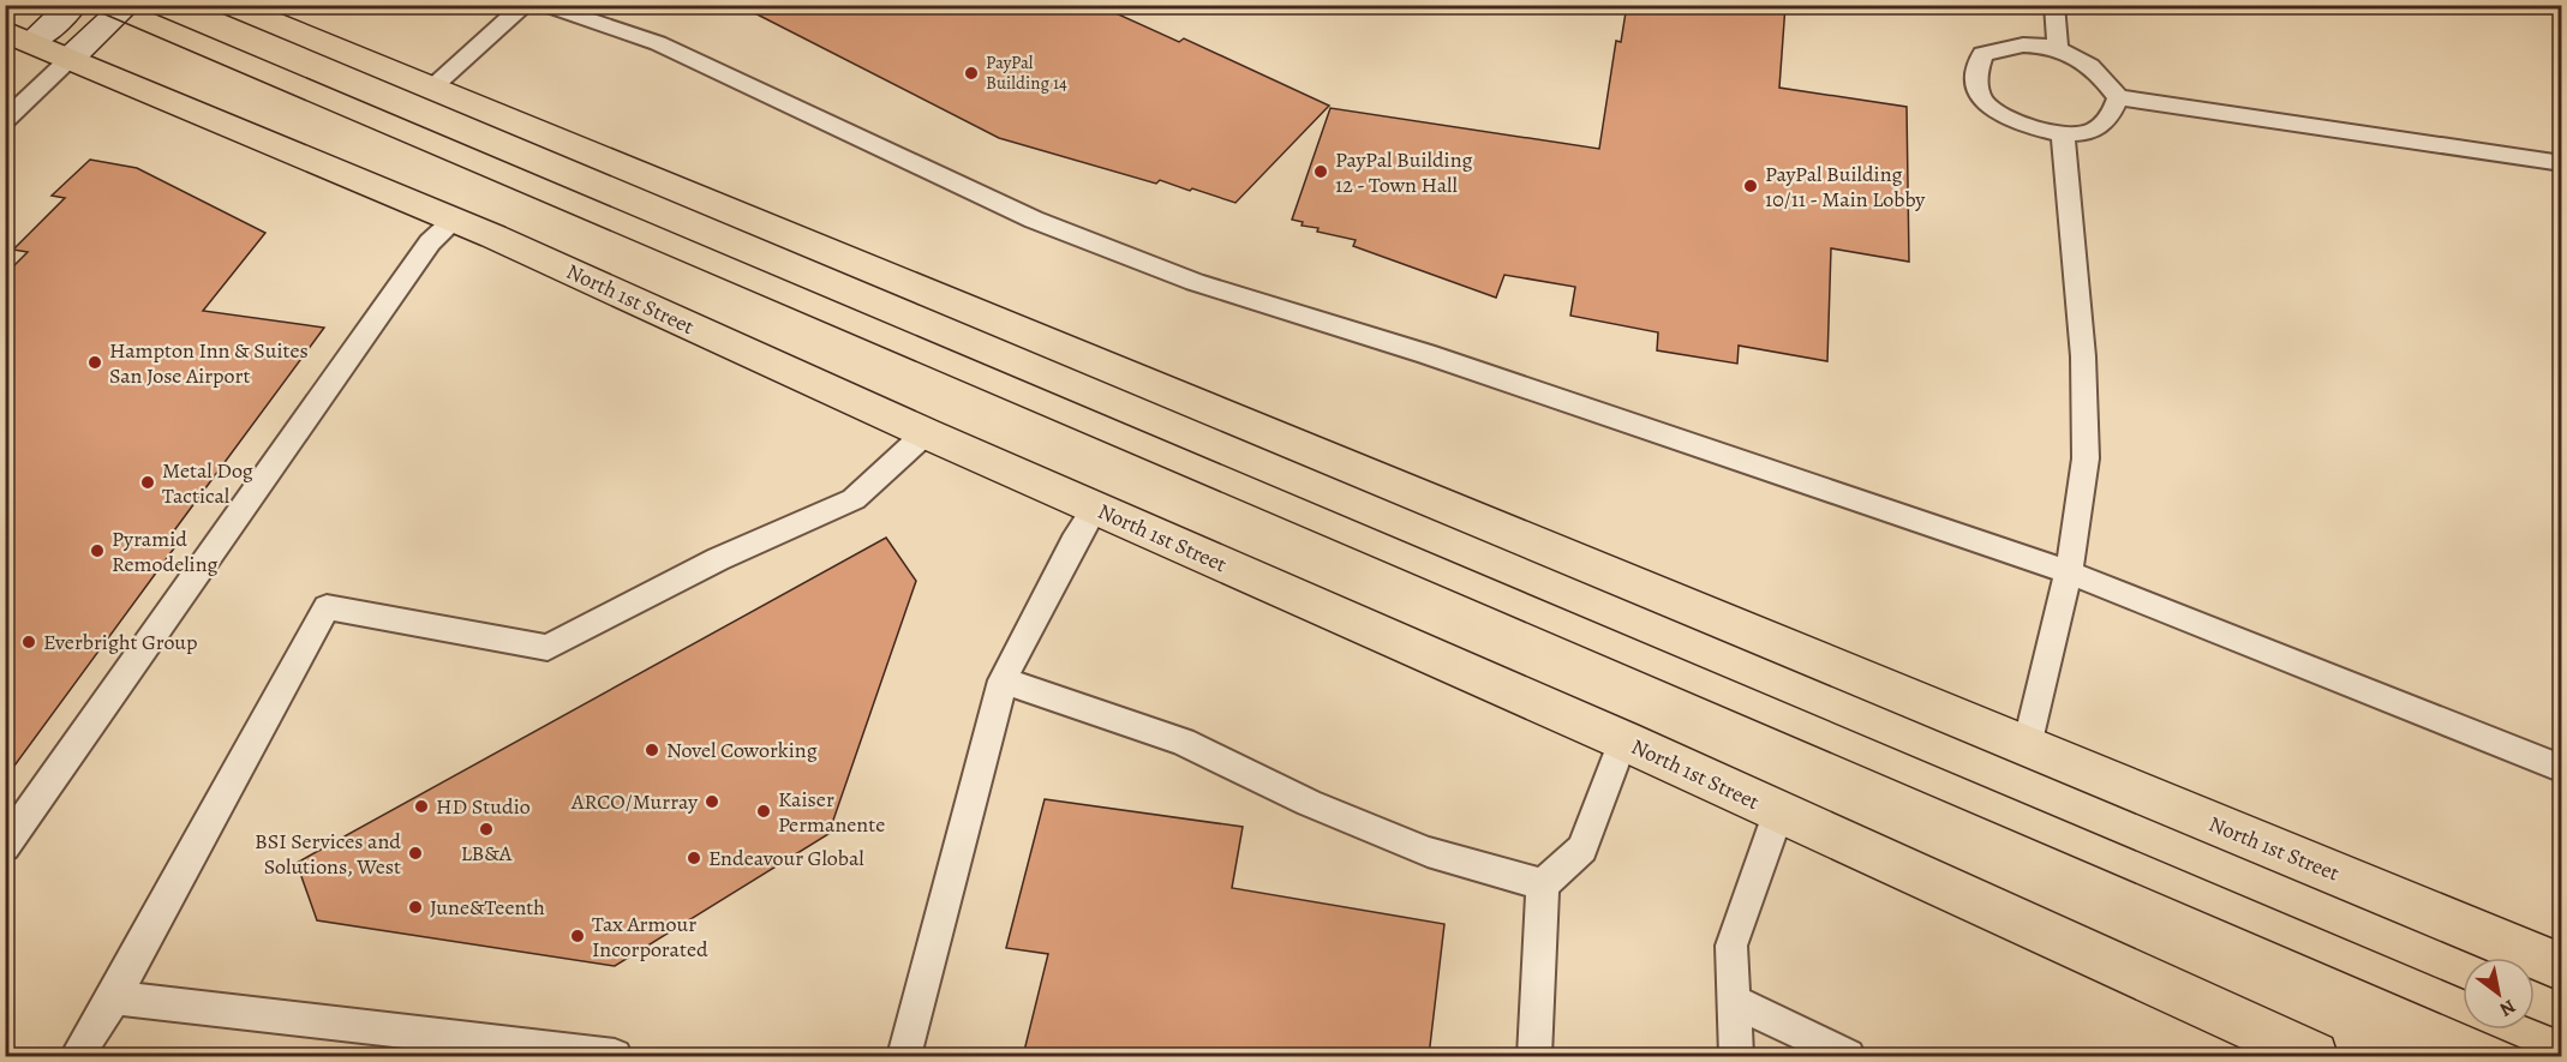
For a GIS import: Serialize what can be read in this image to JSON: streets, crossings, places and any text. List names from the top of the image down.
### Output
{
  "streets": {
    "main road": ["North 1st Street"]
  },
  "places": [
    "PayPal Building 14",
    "PayPal Building 12 - Town Hall",
    "PayPal Building 10/11 - Main Lobby",
    "Hampton Inn & Suites San Jose Airport",
    "Metal Dog Tactical",
    "Pyramid Remodeling",
    "Everbright Group",
    "Novel Coworking",
    "ARCO/Murray",
    "HD Studio",
    "Kaiser Permanente",
    "LB&A",
    "BSI Services and Solutions, West",
    "Endeavour Global",
    "June&Teenth",
    "Tax Armour Incorporated"
  ],
  "north": "bottom right"
}
